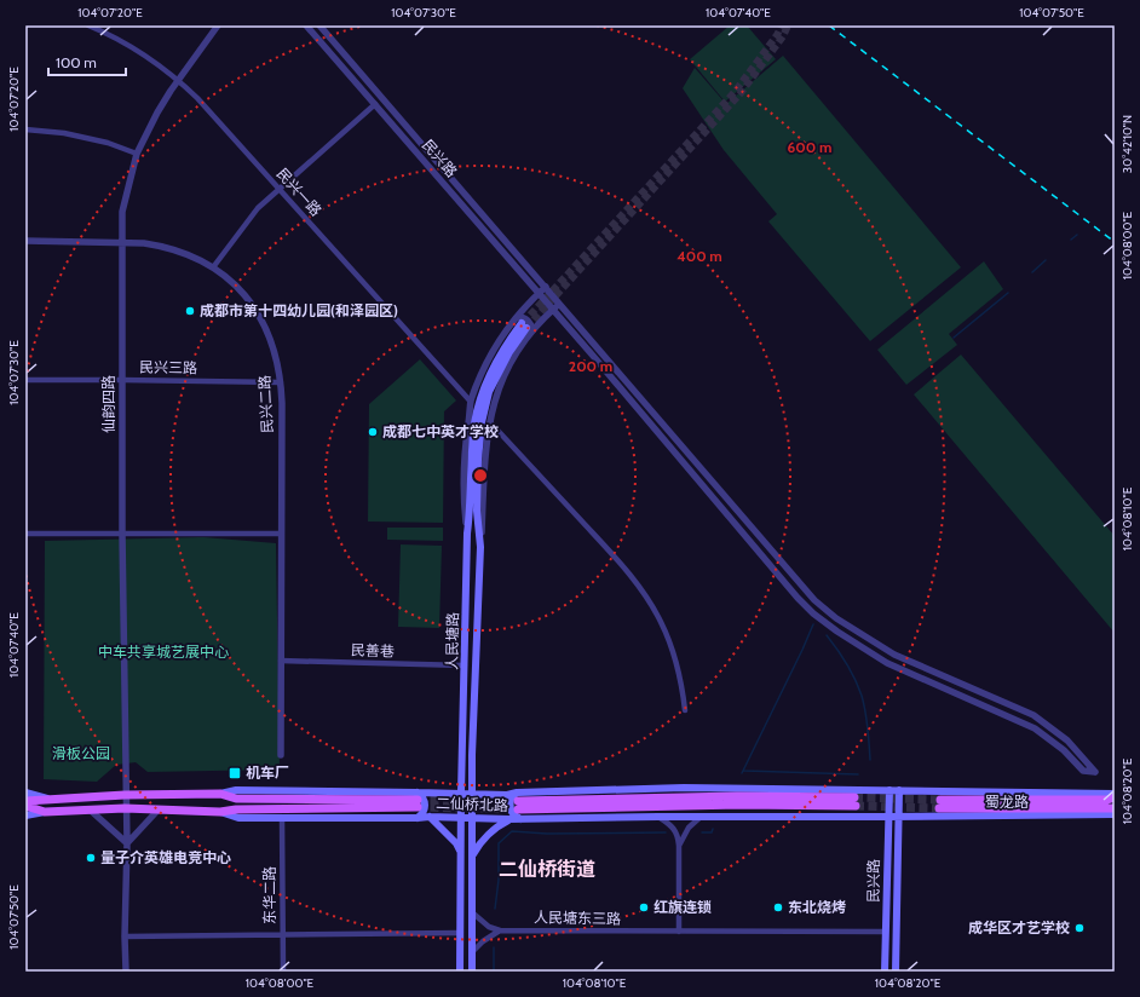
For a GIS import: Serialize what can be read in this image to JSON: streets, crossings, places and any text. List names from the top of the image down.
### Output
{
  "streets": {
    "main road": [
      "民兴路",
      "人民塘路",
      "蜀龙路",
      "二仙桥北路"
    ],
    "street": [
      "民兴一路",
      "民兴三路",
      "仙韵四路",
      "民兴二路",
      "民善巷",
      "东华二路",
      "人民塘东三路"
    ]
  },
  "crossings": [
    ["民兴路", "蜀龙路"],
    ["民兴路", "二仙桥北路"],
    ["民兴路", "人民塘东三路"],
    ["民兴一路", "仙韵四路"],
    ["民兴三路", "仙韵四路"],
    ["民兴三路", "民兴二路"],
    ["仙韵四路", "民兴二路"],
    ["仙韵四路", "二仙桥北路"],
    ["民兴二路", "民善巷"],
    ["人民塘路", "民善巷"],
    ["人民塘路", "蜀龙路"],
    ["人民塘路", "二仙桥北路"],
    ["人民塘路", "人民塘东三路"],
    ["蜀龙路", "二仙桥北路"],
    ["二仙桥北路", "东华二路"]
  ],
  "districts": ["二仙桥街道"],
  "parks": ["中车共享城艺展中心", "滑板公园"],
  "places": {
    "other": [
      "成都市第十四幼儿园(和泽园区)",
      "成都七中英才学校",
      "量子介英雄电竞中心",
      "红旗连锁",
      "东北烧烤",
      "成华区才艺学校"
    ],
    "transit": ["机车厂"]
  },
  "scale_bar": "100 m",
  "coordinates": [
    "104°07'20\"E",
    "104°07'30\"E",
    "104°07'40\"E",
    "104°07'50\"E",
    "30°42'10\"N",
    "104°08'00\"E",
    "104°08'10\"E",
    "104°08'20\"E"
  ],
  "rings": ["600 m", "400 m", "200 m"]
}
